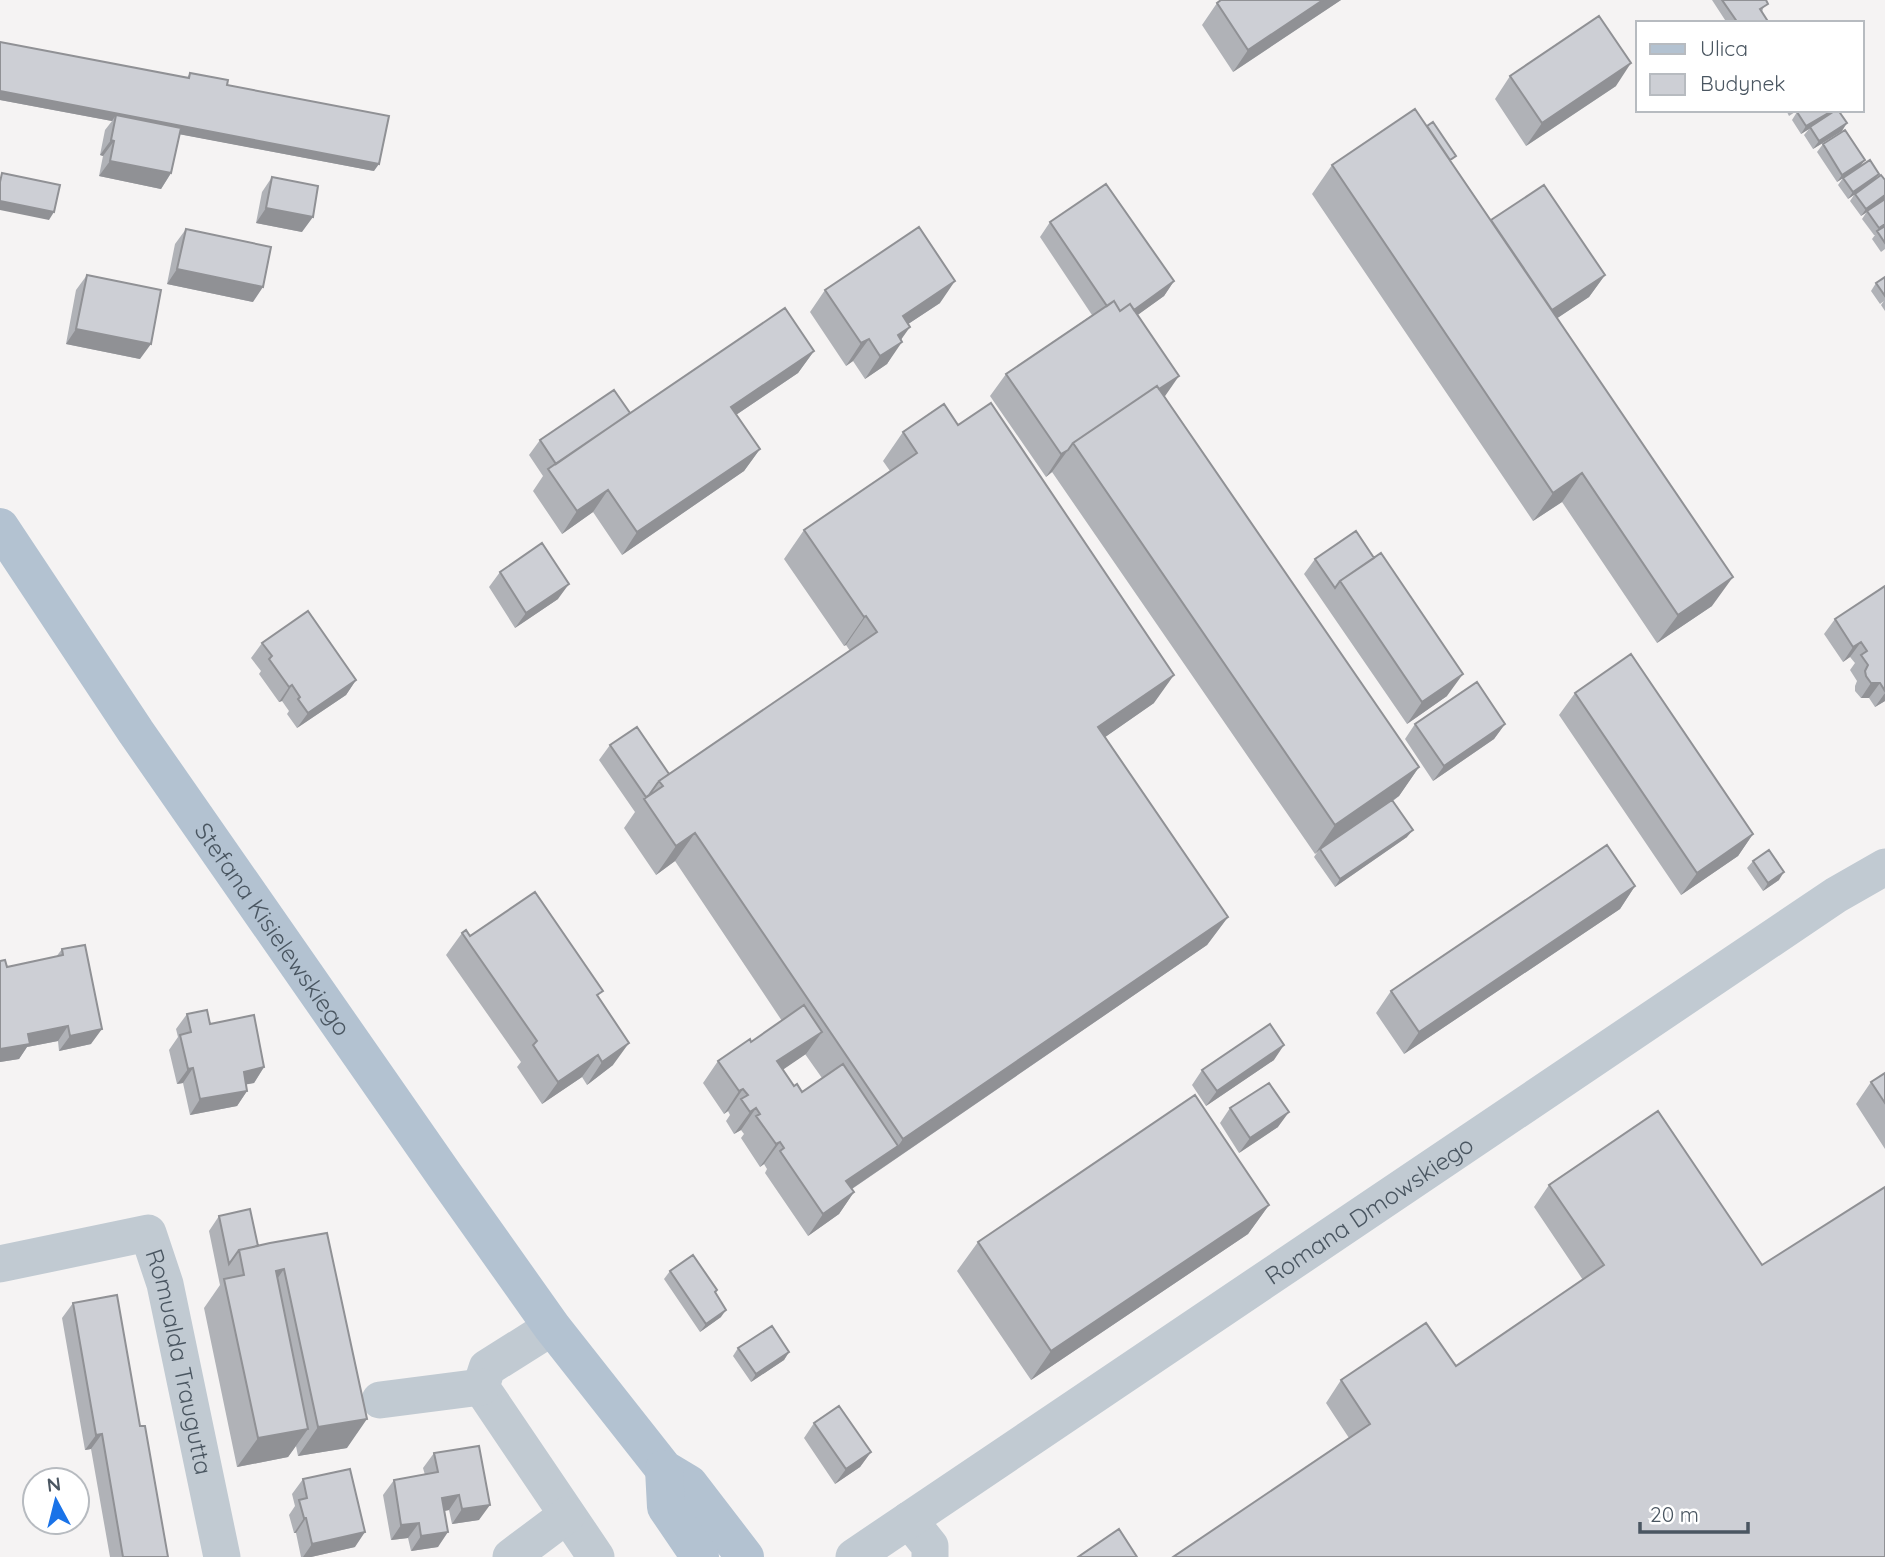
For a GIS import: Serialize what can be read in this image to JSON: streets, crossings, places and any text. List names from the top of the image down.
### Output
{
  "streets": {
    "main road": ["Stefana Kisielewskiego"],
    "street": ["Romana Dmowskiego", "Romualda Traugutta"]
  },
  "legend": ["Ulica", "Budynek"],
  "scale_bar": "20 m",
  "north": "top"
}
